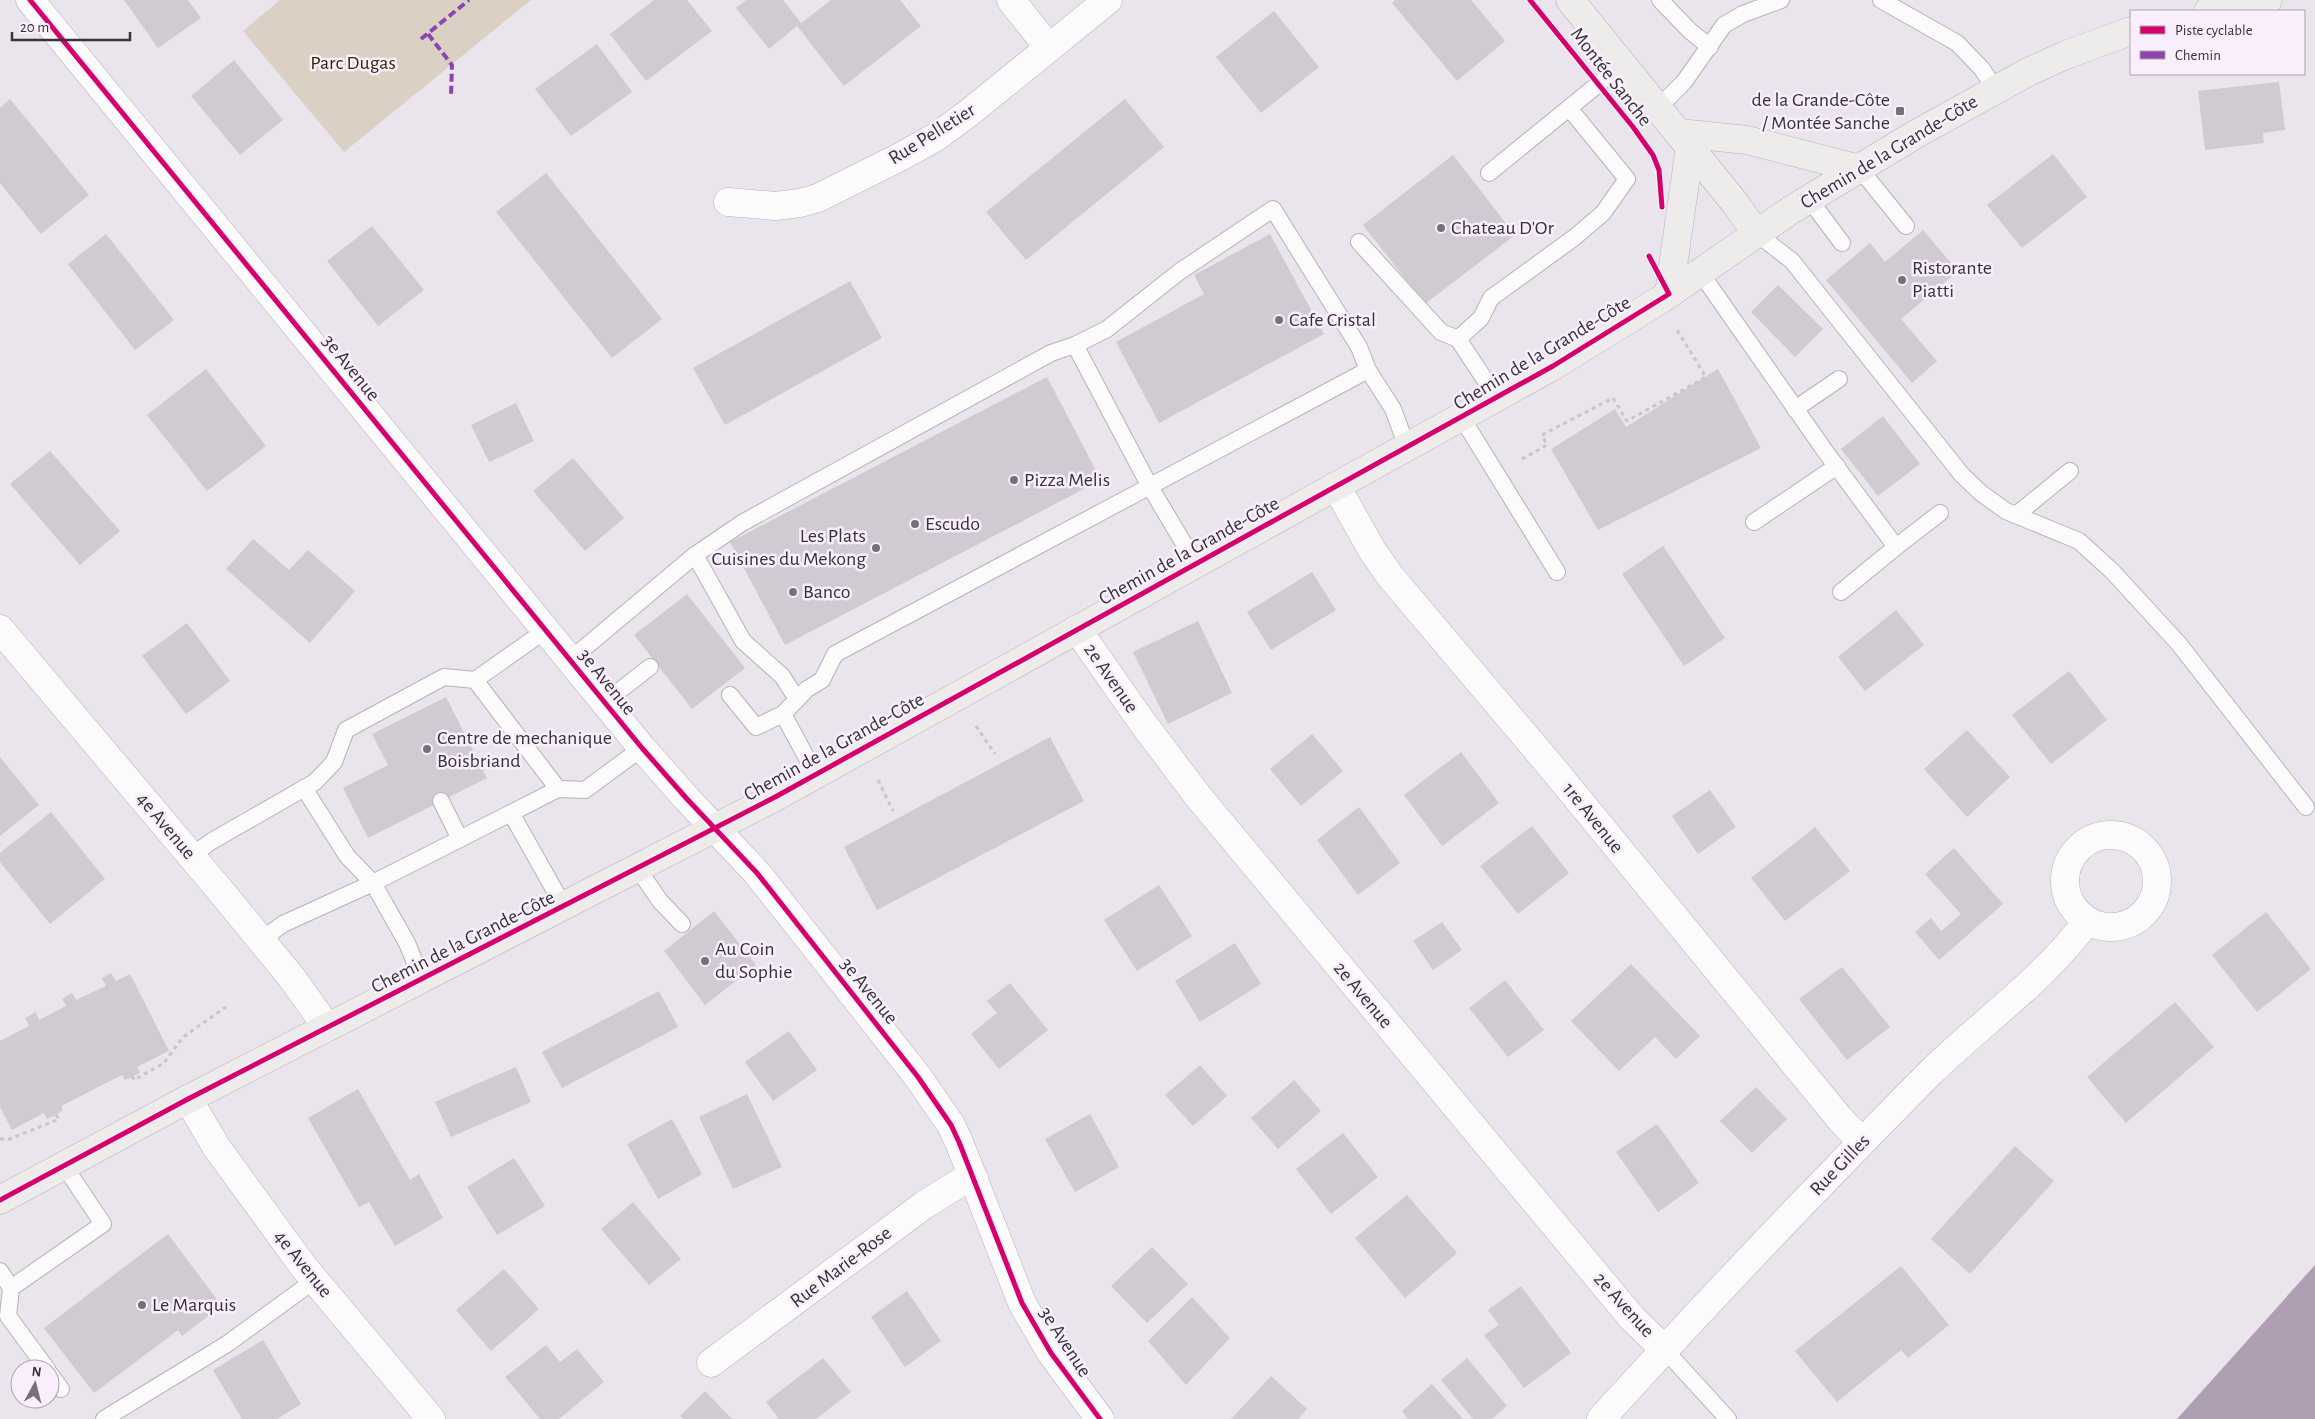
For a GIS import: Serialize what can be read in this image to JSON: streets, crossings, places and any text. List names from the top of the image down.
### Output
{
  "streets": {
    "main road": ["Montée Sanche", "Chemin de la Grande-Côte"],
    "street": [
      "Rue Pelletier",
      "3e Avenue",
      "2e Avenue",
      "1re Avenue",
      "4e Avenue",
      "Rue Gilles",
      "Rue Marie-Rose"
    ]
  },
  "crossings": [
    ["Montée Sanche", "Chemin de la Grande-Côte"],
    ["Chemin de la Grande-Côte", "3e Avenue"],
    ["Chemin de la Grande-Côte", "2e Avenue"],
    ["Chemin de la Grande-Côte", "1re Avenue"],
    ["Chemin de la Grande-Côte", "4e Avenue"],
    ["3e Avenue", "Rue Marie-Rose"],
    ["2e Avenue", "Rue Gilles"],
    ["1re Avenue", "Rue Gilles"]
  ],
  "parks": ["Parc Dugas"],
  "places": {
    "transit": ["de la Grande-Côte / Montée Sanche"],
    "other": [
      "Chateau D'Or",
      "Ristorante Piatti",
      "Cafe Cristal",
      "Pizza Melis",
      "Escudo",
      "Les Plats Cuisines du Mekong",
      "Banco",
      "Centre de mechanique Boisbriand",
      "Au Coin du Sophie",
      "Le Marquis"
    ]
  },
  "legend": ["Piste cyclable", "Chemin"],
  "scale_bar": "20 m",
  "north": "top"
}
